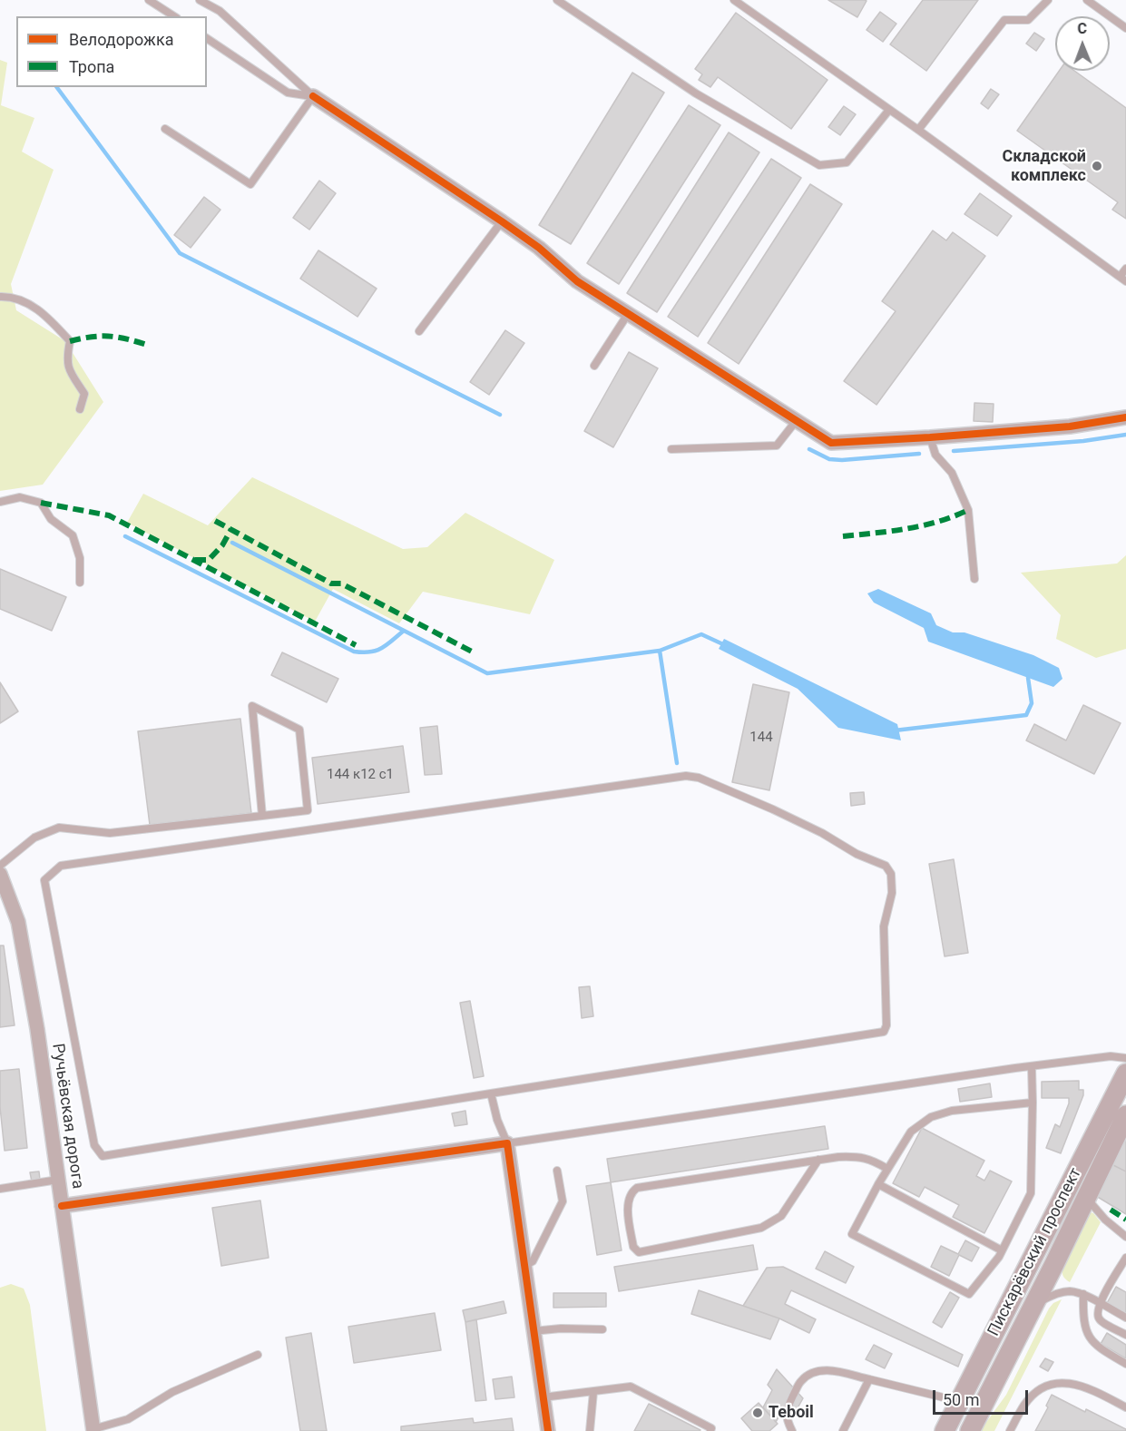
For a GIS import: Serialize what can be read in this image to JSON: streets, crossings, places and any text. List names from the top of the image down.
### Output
{
  "streets": {
    "main road": ["Пискарёвский проспект"],
    "street": ["Ручьёвская дорога"]
  },
  "places": ["Складской комплекс", "Teboil"],
  "house_numbers": ["144", "144 к12 с1"],
  "legend": ["Велодорожка", "Тропа"],
  "scale_bar": "50 m",
  "north": "top"
}
